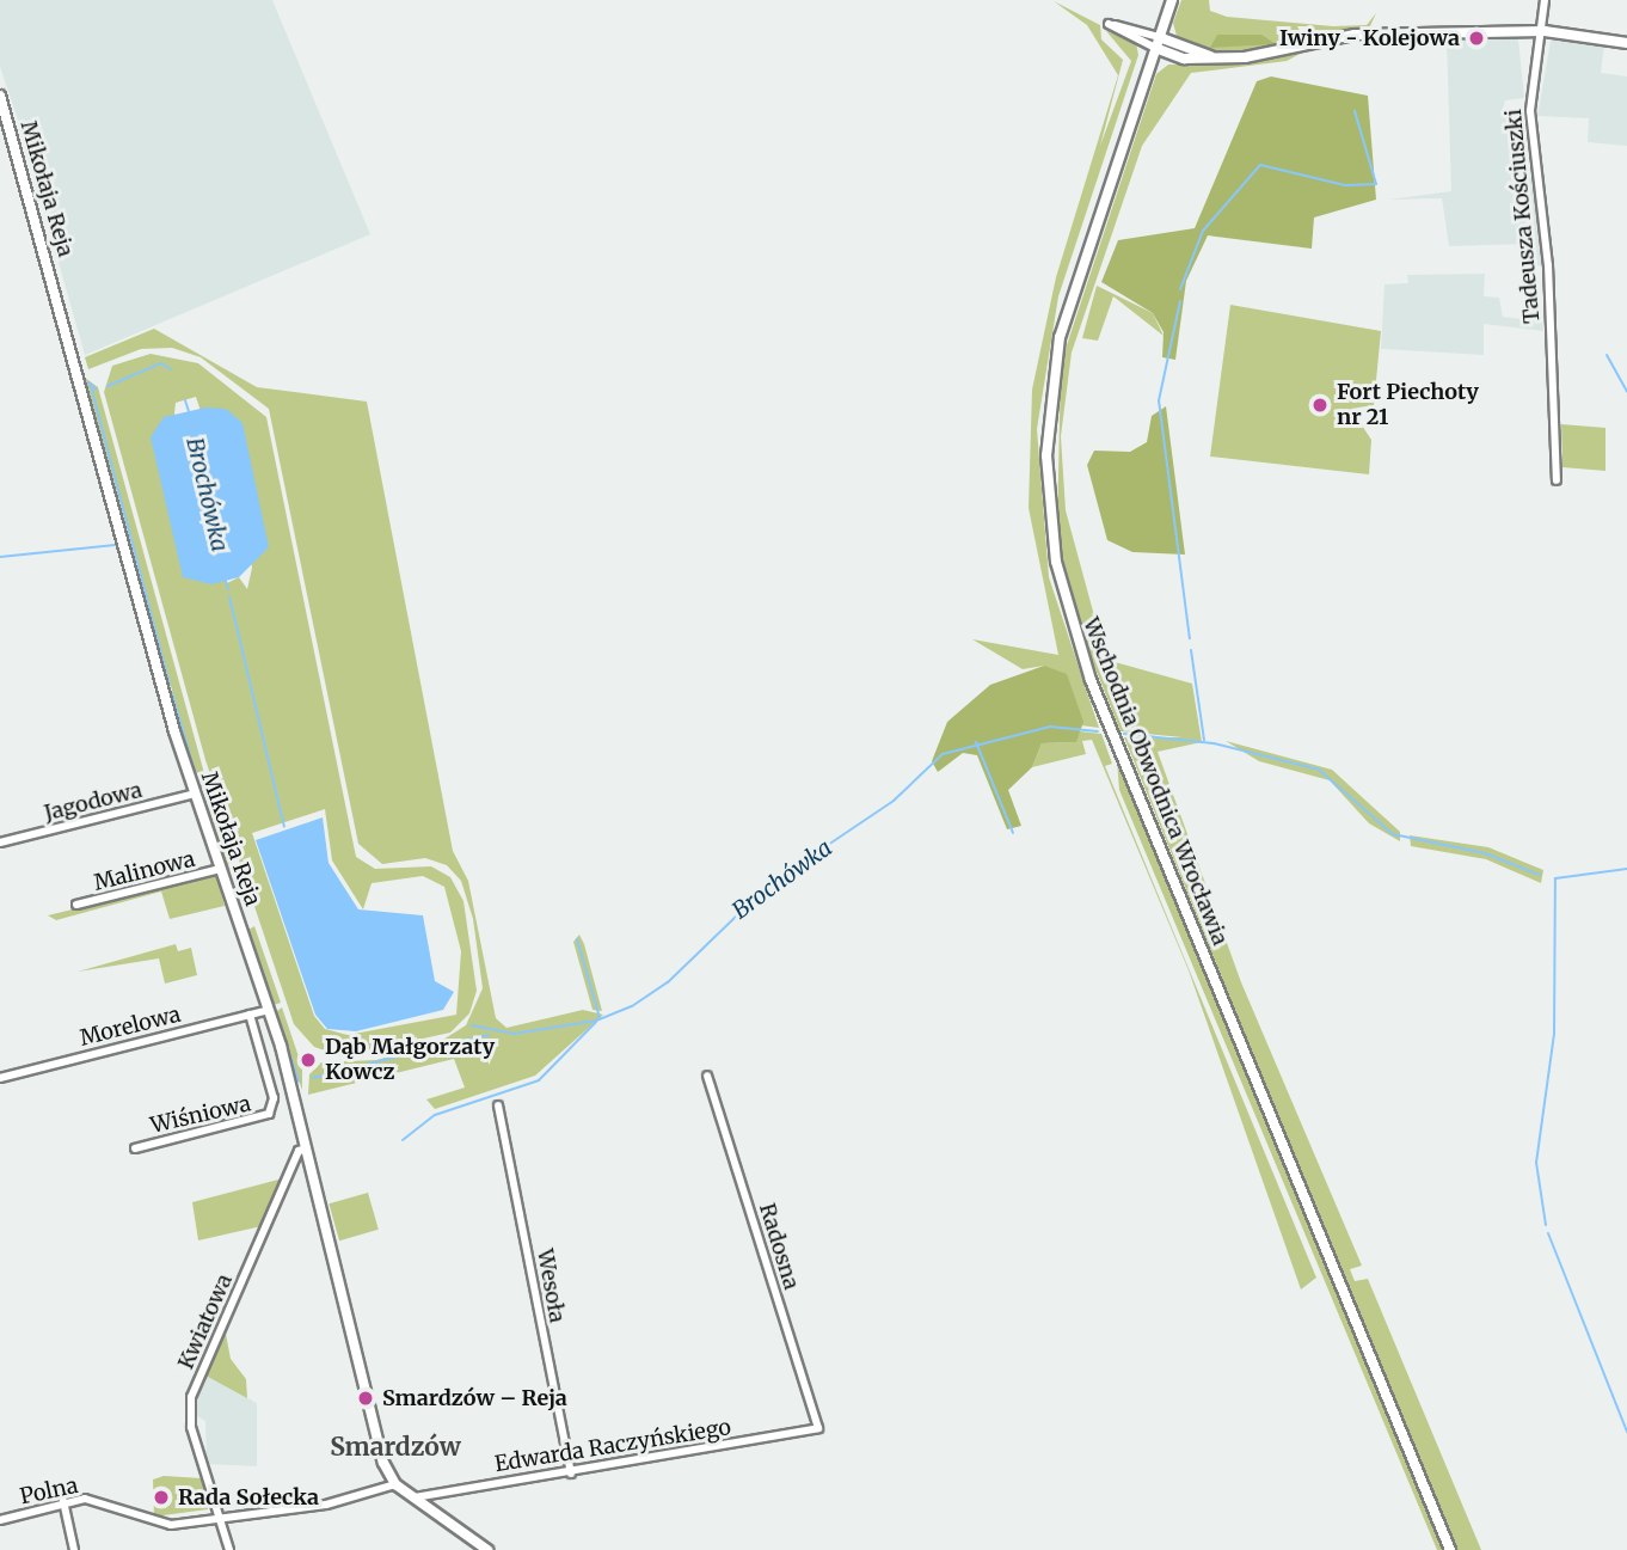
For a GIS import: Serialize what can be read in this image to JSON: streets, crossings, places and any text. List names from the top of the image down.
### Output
{
  "streets": {
    "street": [
      "Mikołaja Reja",
      "Tadeusza Kościuszki",
      "Wschodnia Obwodnica Wrocławia",
      "Jagodowa",
      "Malinowa",
      "Morelowa",
      "Wiśniowa",
      "Radosna",
      "Wesoła",
      "Kwiatowa",
      "Edwarda Raczyńskiego",
      "Polna"
    ]
  },
  "crossings": [
    ["Mikołaja Reja", "Jagodowa"],
    ["Mikołaja Reja", "Malinowa"],
    ["Mikołaja Reja", "Morelowa"],
    ["Mikołaja Reja", "Kwiatowa"],
    ["Mikołaja Reja", "Edwarda Raczyńskiego"],
    ["Mikołaja Reja", "Polna"],
    ["Morelowa", "Wiśniowa"],
    ["Radosna", "Edwarda Raczyńskiego"],
    ["Wesoła", "Edwarda Raczyńskiego"],
    ["Kwiatowa", "Polna"]
  ],
  "districts": ["Smardzów"],
  "water": ["Brochówka"],
  "places": [
    "Iwiny - Kolejowa",
    "Fort Piechoty nr 21",
    "Dąb Małgorzaty Kowcz",
    "Smardzów – Reja",
    "Rada Sołecka"
  ]
}
